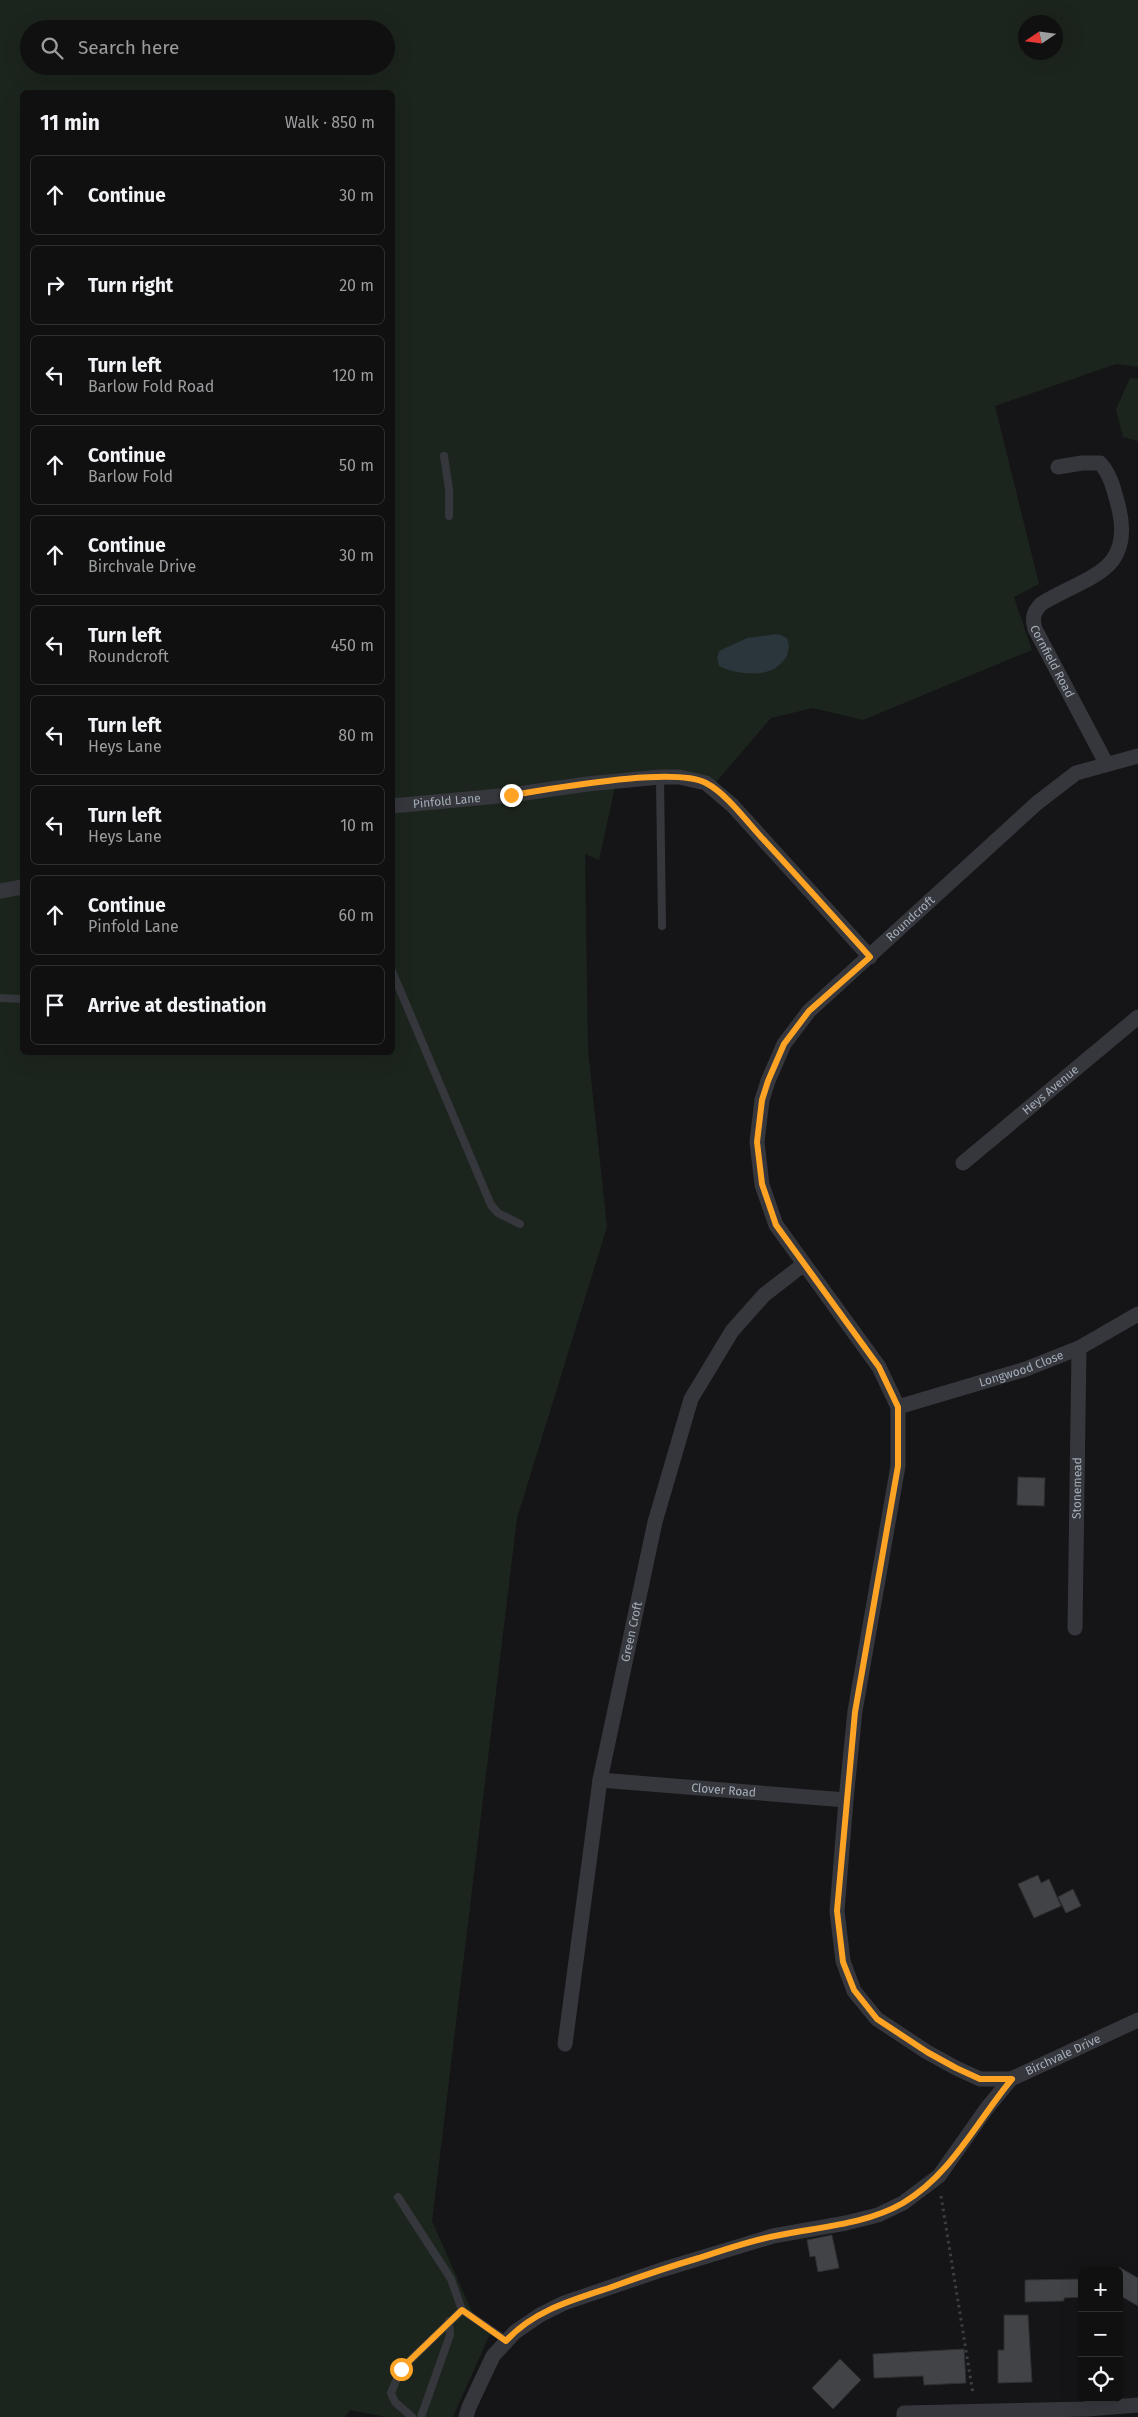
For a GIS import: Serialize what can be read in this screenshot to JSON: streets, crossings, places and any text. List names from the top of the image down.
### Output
{
  "streets": {
    "street": [
      "Cornfield Road",
      "Pinfold Lane",
      "Roundcroft",
      "Heys Avenue",
      "Longwood Close",
      "Stonemead",
      "Green Croft",
      "Clover Road",
      "Birchvale Drive"
    ]
  },
  "crossings": [
    ["Cornfield Road", "Roundcroft"],
    ["Pinfold Lane", "Roundcroft"],
    ["Roundcroft", "Longwood Close"],
    ["Roundcroft", "Green Croft"],
    ["Roundcroft", "Clover Road"],
    ["Roundcroft", "Birchvale Drive"],
    ["Longwood Close", "Stonemead"],
    ["Green Croft", "Clover Road"]
  ],
  "north": "left",
  "page": {
    "search": "Search here",
    "heading": ["11 min", "Walk · 850 m"],
    "list": [
      ["Continue", "30 m"],
      ["Turn right", "20 m"],
      ["Turn left", "Barlow Fold Road", "120 m"],
      ["Continue", "Barlow Fold", "50 m"],
      ["Continue", "Birchvale Drive", "30 m"],
      ["Turn left", "Roundcroft", "450 m"],
      ["Turn left", "Heys Lane", "80 m"],
      ["Turn left", "Heys Lane", "10 m"],
      ["Continue", "Pinfold Lane", "60 m"],
      "Arrive at destination"
    ],
    "map_buttons": ["+", "−"]
  }
}
